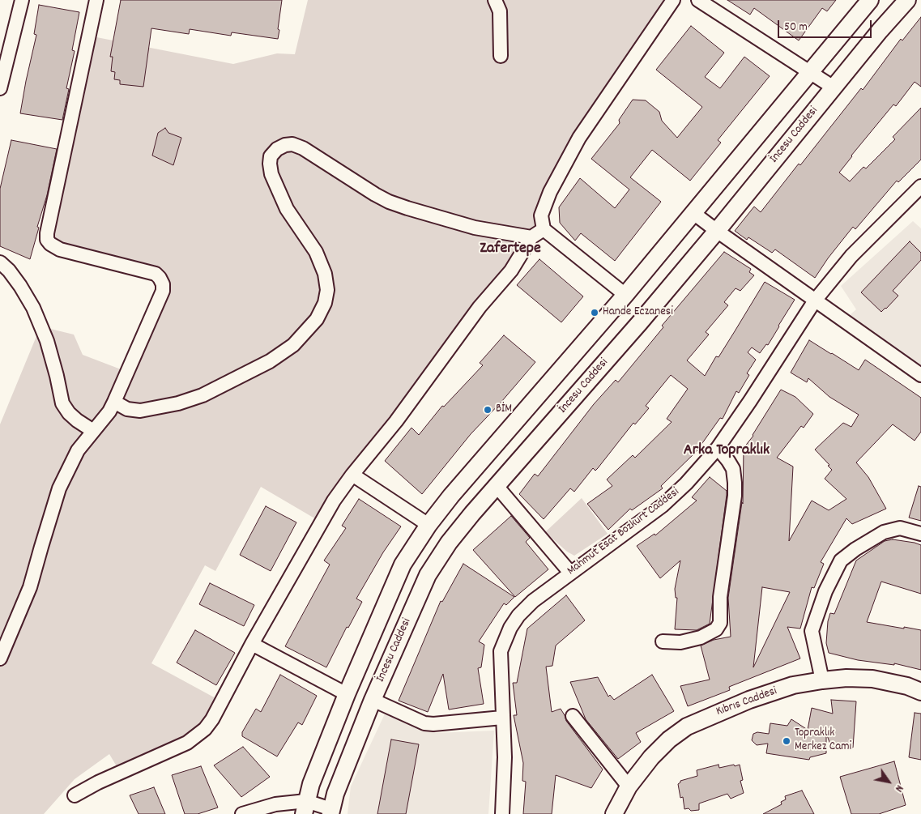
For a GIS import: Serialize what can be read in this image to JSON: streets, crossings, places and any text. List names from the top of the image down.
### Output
{
  "streets": {
    "main road": ["İncesu Caddesi", "Kıbrıs Caddesi"],
    "street": ["Mahmut Esat Bozkurt Caddesi"]
  },
  "districts": ["Zafertepe", "Arka Topraklık"],
  "places": ["Hande Eczanesi", "BİM", "Topraklık Merkez Cami"],
  "scale_bar": "50 m",
  "north": "bottom right"
}
